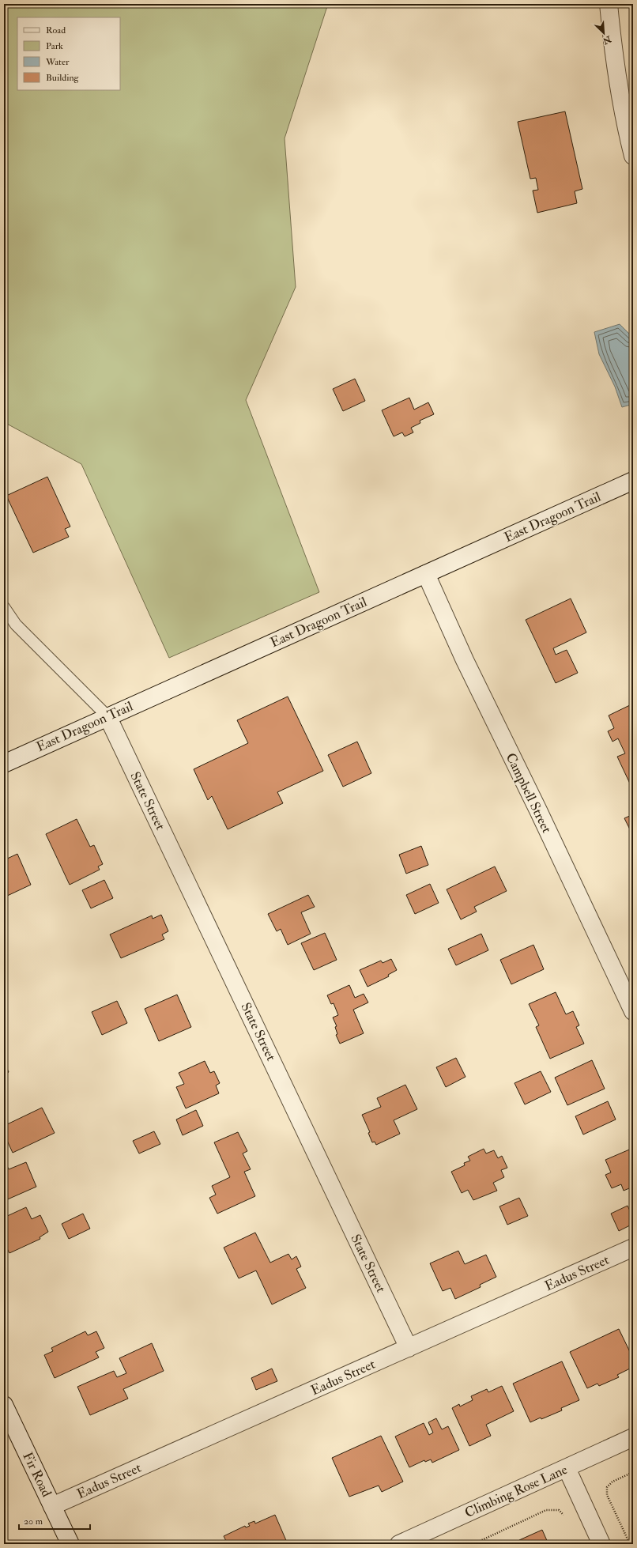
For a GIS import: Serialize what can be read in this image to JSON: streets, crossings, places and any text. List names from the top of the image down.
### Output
{
  "streets": {
    "street": [
      "East Dragoon Trail",
      "Campbell Street",
      "State Street",
      "Eadus Street",
      "Fir Road",
      "Climbing Rose Lane"
    ]
  },
  "crossings": [
    ["East Dragoon Trail", "Campbell Street"],
    ["East Dragoon Trail", "State Street"],
    ["State Street", "Eadus Street"],
    ["Eadus Street", "Fir Road"]
  ],
  "legend": [
    "Road",
    "Park",
    "Water",
    "Building"
  ],
  "scale_bar": "20 m",
  "north": "bottom right"
}
